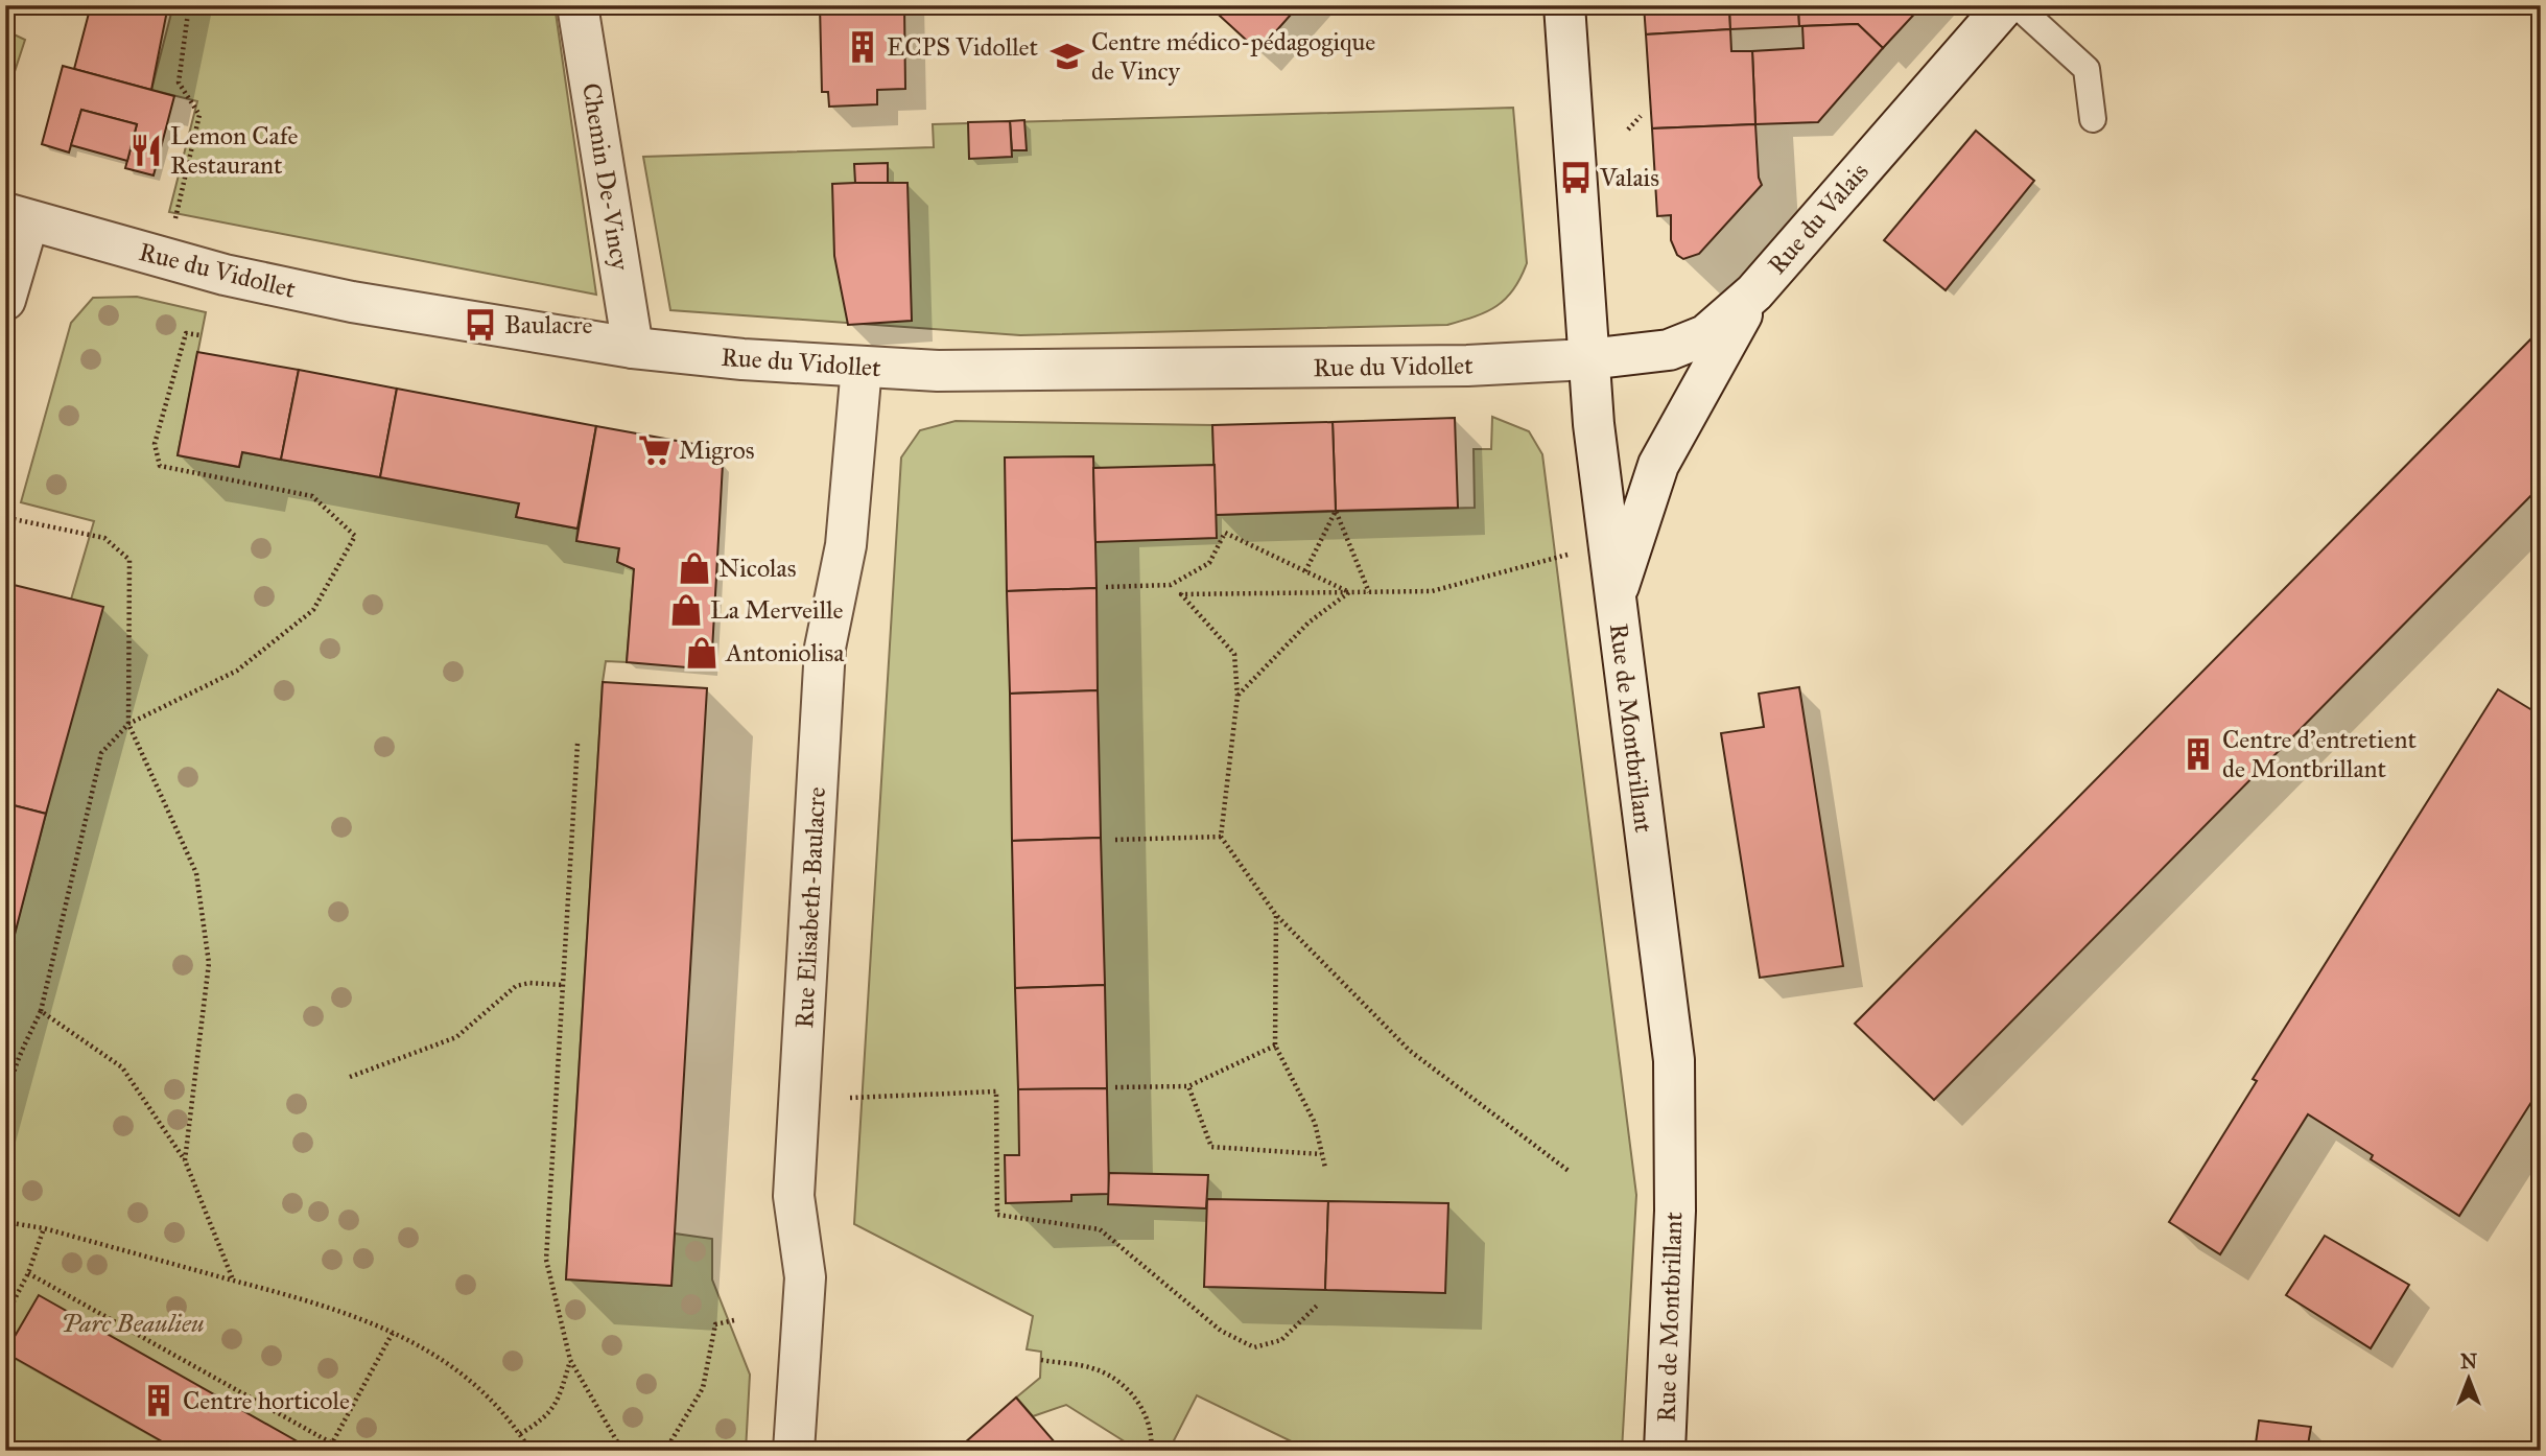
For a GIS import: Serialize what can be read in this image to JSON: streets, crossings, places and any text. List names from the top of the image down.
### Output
{
  "streets": {
    "street": [
      "Chemin De-Vincy",
      "Rue du Valais",
      "Rue du Vidollet",
      "Rue de Montbrillant",
      "Rue Elisabeth-Baulacre"
    ]
  },
  "crossings": [
    ["Chemin De-Vincy", "Rue du Vidollet"],
    ["Rue du Valais", "Rue du Vidollet"],
    ["Rue du Valais", "Rue de Montbrillant"],
    ["Rue du Vidollet", "Rue de Montbrillant"],
    ["Rue du Vidollet", "Rue Elisabeth-Baulacre"]
  ],
  "parks": ["Parc Beaulieu"],
  "places": {
    "building": ["ECPS Vidollet", "Centre d'entretient de Montbrillant", "Centre horticole"],
    "school or university": ["Centre médico-pédagogique de Vincy"],
    "restaurant": ["Lemon Cafe Restaurant"],
    "bus stop": ["Valais", "Baulacre"],
    "supermarket": ["Migros"],
    "shop": ["Nicolas", "La Merveille", "Antoniolisa"]
  },
  "north": "top"
}
